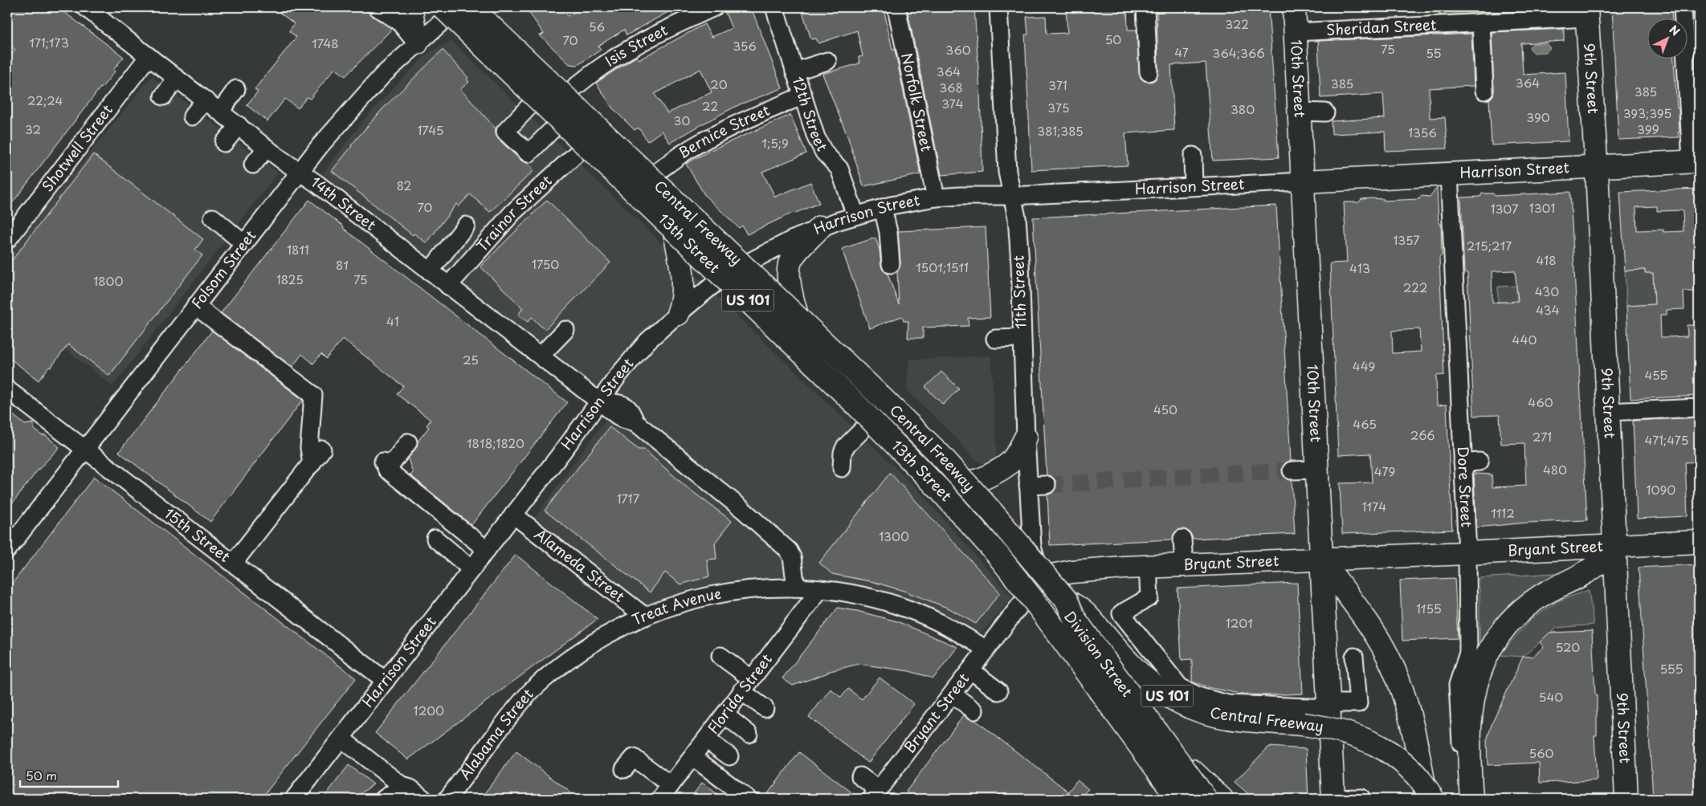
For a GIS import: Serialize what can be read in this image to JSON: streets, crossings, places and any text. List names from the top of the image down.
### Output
{
  "streets": {
    "main road": [
      "10th Street",
      "9th Street",
      "Harrison Street",
      "Central Freeway",
      "13th Street",
      "US 101",
      "Bryant Street",
      "Division Street"
    ],
    "street": [
      "Sheridan Street",
      "Isis Street",
      "Norfolk Street",
      "12th Street",
      "Bernice Street",
      "Shotwell Street",
      "14th Street",
      "Trainor Street",
      "Folsom Street",
      "11th Street",
      "Dore Street",
      "15th Street",
      "Alameda Street",
      "Treat Avenue",
      "Florida Street",
      "Alabama Street"
    ]
  },
  "crossings": [
    ["Sheridan Street", "10th Street"],
    ["Sheridan Street", "9th Street"],
    ["Isis Street", "13th Street"],
    ["10th Street", "Harrison Street"],
    ["10th Street", "Bryant Street"],
    ["9th Street", "Harrison Street"],
    ["9th Street", "Bryant Street"],
    ["Norfolk Street", "Harrison Street"],
    ["12th Street", "Bernice Street"],
    ["12th Street", "Harrison Street"],
    ["Bernice Street", "13th Street"],
    ["Shotwell Street", "14th Street"],
    ["Harrison Street", "14th Street"],
    ["Harrison Street", "13th Street"],
    ["Harrison Street", "11th Street"],
    ["Harrison Street", "Dore Street"],
    ["Harrison Street", "15th Street"],
    ["Harrison Street", "Alameda Street"],
    ["14th Street", "Trainor Street"],
    ["14th Street", "Folsom Street"],
    ["14th Street", "Treat Avenue"],
    ["Trainor Street", "13th Street"],
    ["Central Freeway", "13th Street"],
    ["Central Freeway", "Folsom Street"],
    ["13th Street", "Folsom Street"],
    ["13th Street", "11th Street"],
    ["13th Street", "Bryant Street"],
    ["13th Street", "Division Street"],
    ["Folsom Street", "15th Street"],
    ["11th Street", "Bryant Street"],
    ["11th Street", "Division Street"],
    ["Dore Street", "Bryant Street"],
    ["Bryant Street", "Division Street"],
    ["Alameda Street", "Treat Avenue"],
    ["Treat Avenue", "Florida Street"],
    ["Treat Avenue", "Alabama Street"]
  ],
  "house_numbers": [
    "322",
    "56",
    "50",
    "70",
    "171;173",
    "1748",
    "356",
    "75",
    "360",
    "47",
    "364;366",
    "55",
    "364",
    "364",
    "385",
    "20",
    "371",
    "368",
    "385",
    "22;24",
    "374",
    "22",
    "375",
    "380",
    "393;395",
    "390",
    "30",
    "32",
    "399",
    "1745",
    "381;385",
    "1356",
    "1;5;9",
    "82",
    "70",
    "1301",
    "1307",
    "1357",
    "215;217",
    "1811",
    "418",
    "1750",
    "81",
    "1501;1511",
    "413",
    "1825",
    "75",
    "1800",
    "222",
    "430",
    "434",
    "41",
    "440",
    "25",
    "449",
    "455",
    "460",
    "450",
    "465",
    "266",
    "271",
    "471;475",
    "1818;1820",
    "480",
    "479",
    "1090",
    "1717",
    "1174",
    "1112",
    "1300",
    "1155",
    "1201",
    "520",
    "555",
    "540",
    "1200",
    "560"
  ],
  "scale_bar": "50 m",
  "north": "top right"
}
